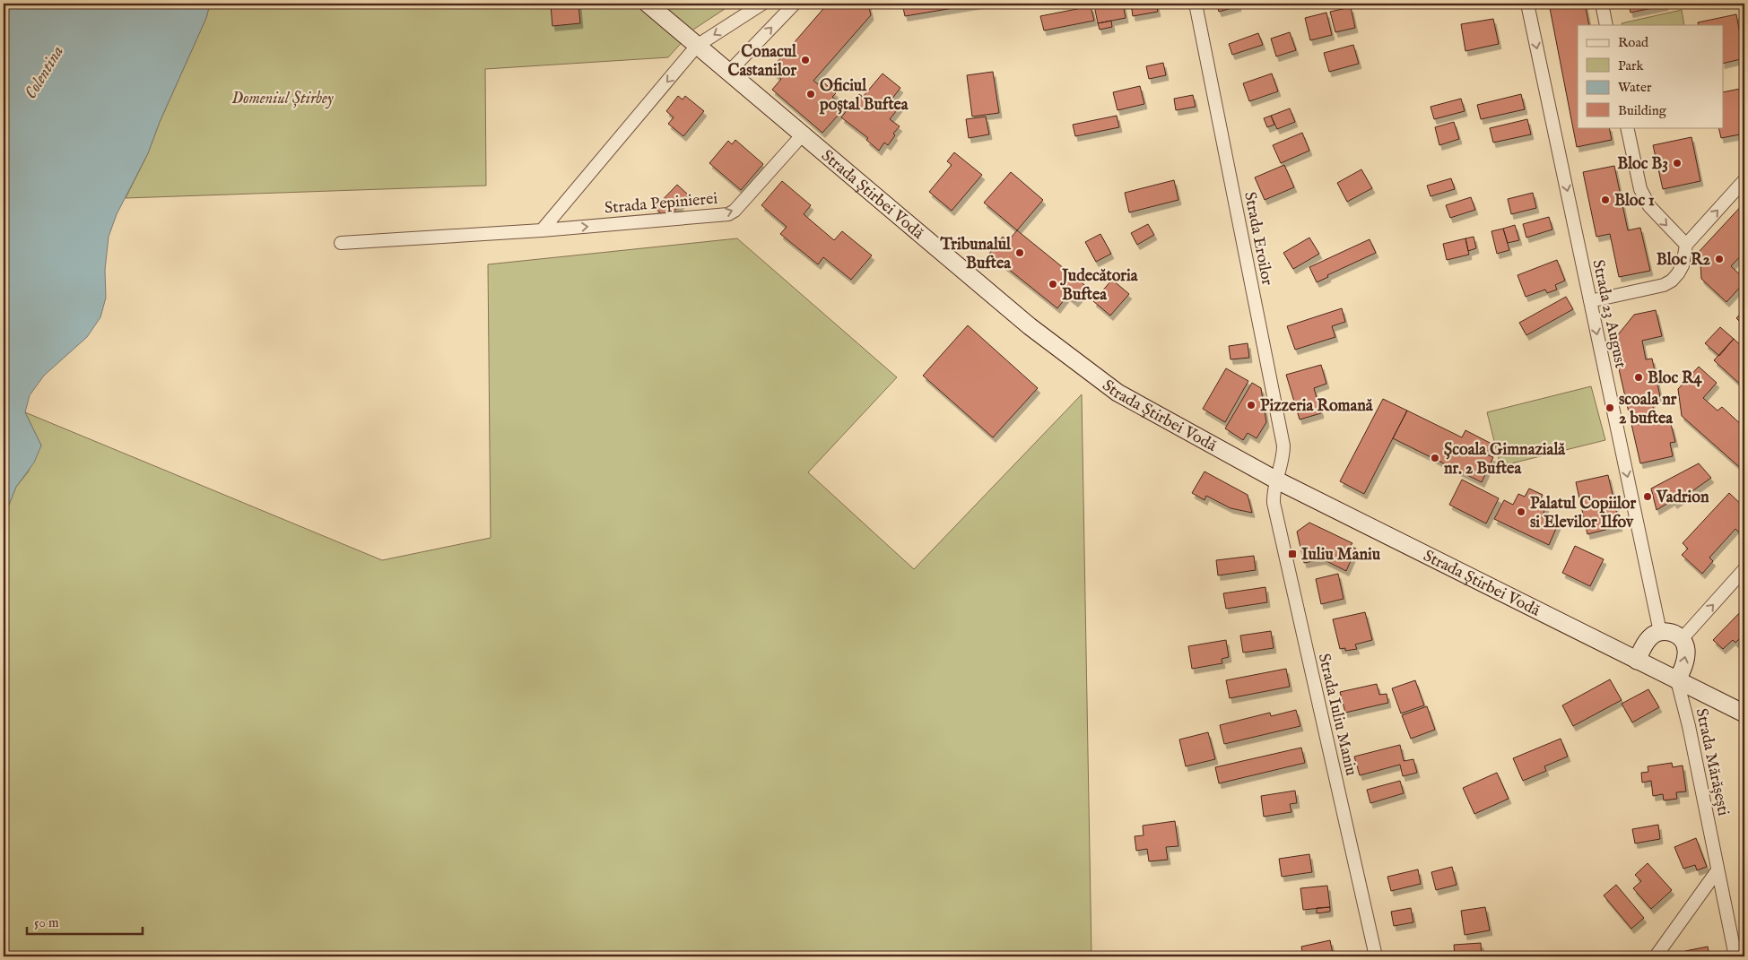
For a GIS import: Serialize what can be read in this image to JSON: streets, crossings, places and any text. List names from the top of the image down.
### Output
{
  "streets": {
    "street": [
      "Strada Știrbei Vodă",
      "Strada Pepinierei",
      "Strada Eroilor",
      "Strada 23 August",
      "Strada Iuliu Maniu",
      "Strada Mărășești"
    ]
  },
  "crossings": [
    ["Strada Știrbei Vodă", "Strada Pepinierei"],
    ["Strada Știrbei Vodă", "Strada Eroilor"],
    ["Strada Știrbei Vodă", "Strada Iuliu Maniu"],
    ["Strada Știrbei Vodă", "Strada Mărășești"],
    ["Strada Eroilor", "Strada Iuliu Maniu"]
  ],
  "one_way": ["Strada Pepinierei", "Strada 23 August"],
  "water": ["Colentina"],
  "parks": ["Domeniul Știrbey"],
  "places": {
    "other": [
      "Conacul Castanilor",
      "Oficiul poștal Buftea",
      "Bloc B3",
      "Bloc 1",
      "Tribunalul Buftea",
      "Bloc R2",
      "Judecătoria Buftea",
      "Bloc R4",
      "Pizzeria Romană",
      "scoala nr 2 buftea",
      "Școala Gimnazială nr. 2 Buftea",
      "Vadrion",
      "Palatul Copiilor si Elevilor Ilfov"
    ],
    "transit": ["Iuliu Maniu"]
  },
  "legend": [
    "Road",
    "Park",
    "Water",
    "Building"
  ],
  "scale_bar": "50 m"
}
